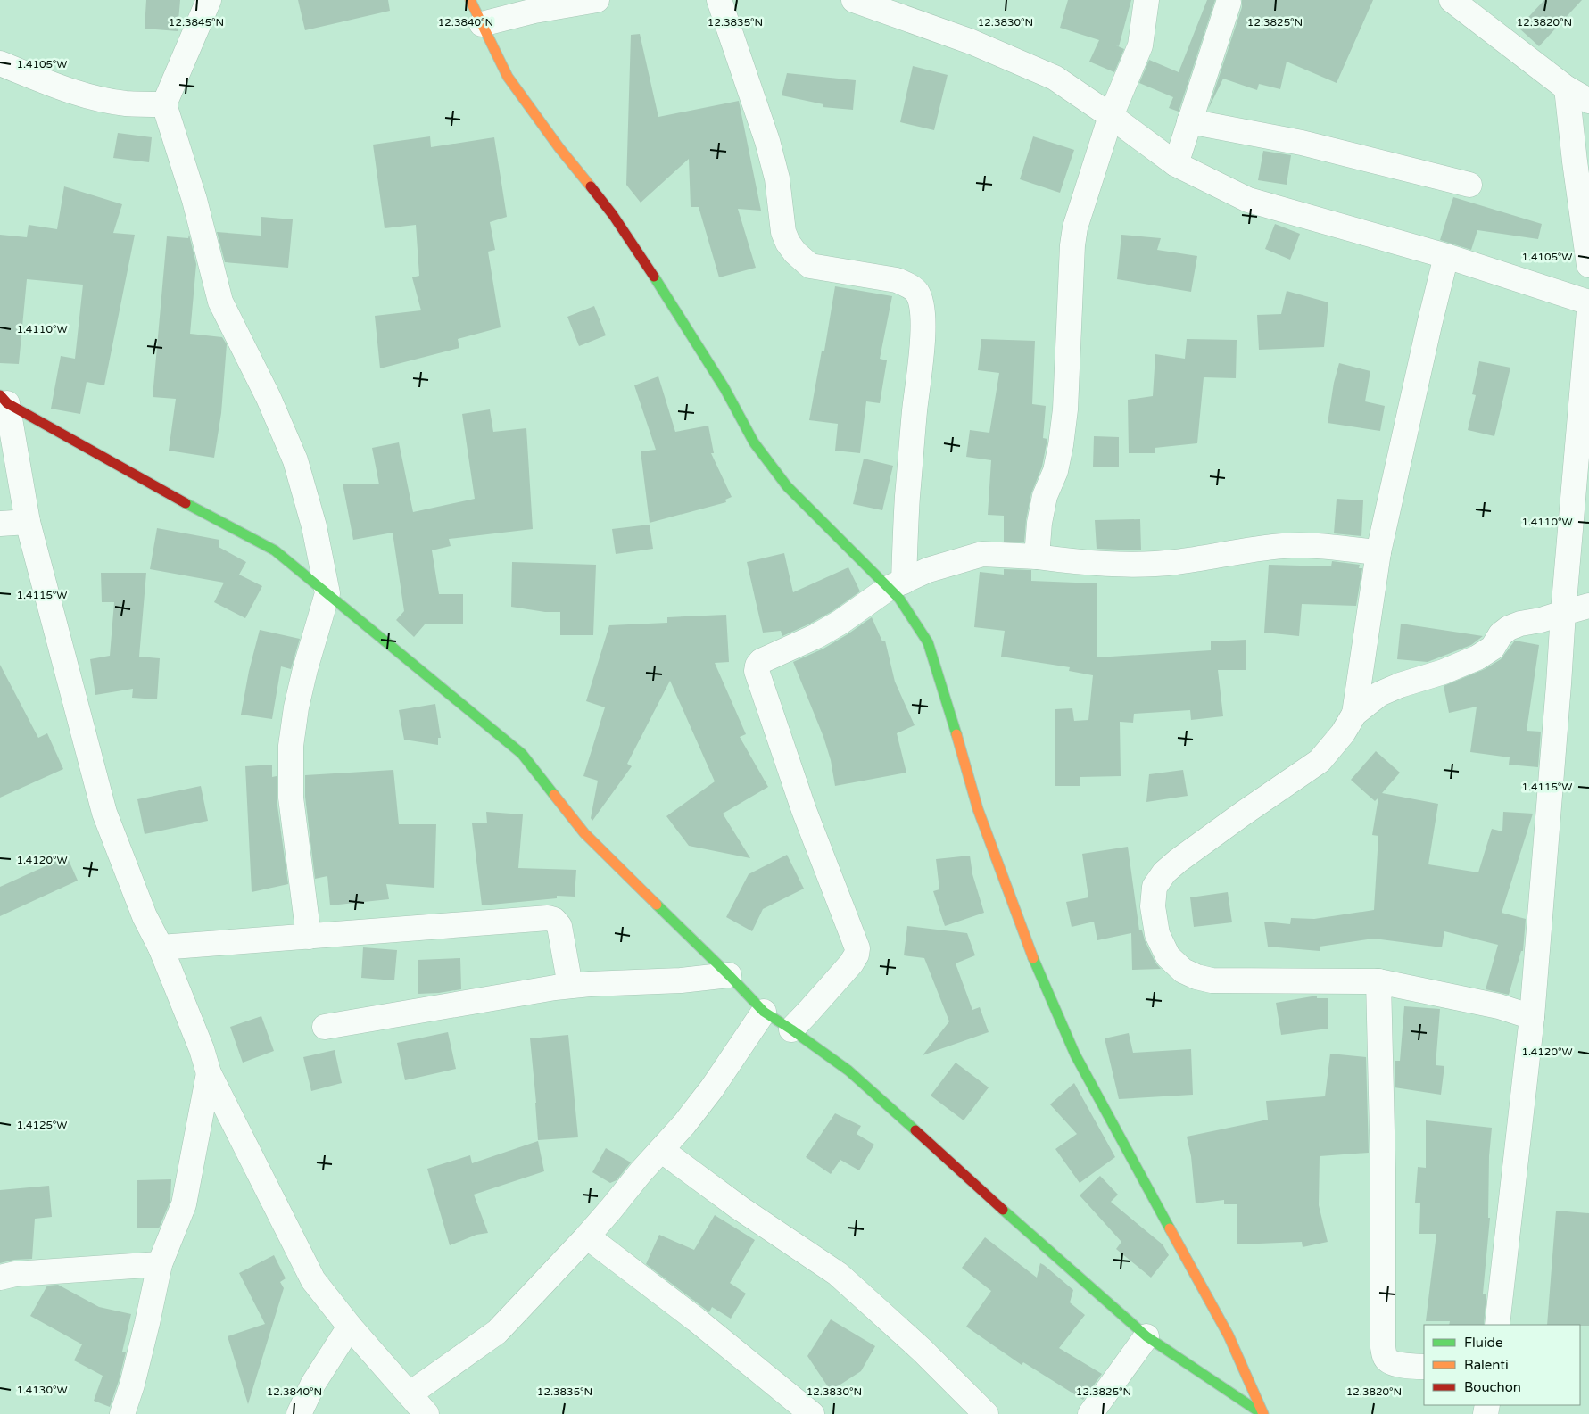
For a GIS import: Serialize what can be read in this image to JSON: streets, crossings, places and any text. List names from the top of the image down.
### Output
{
  "legend": ["Fluide", "Ralenti", "Bouchon"],
  "coordinates": [
    "12.3845°N",
    "12.3840°N",
    "12.3835°N",
    "12.3830°N",
    "12.3825°N",
    "12.3820°N",
    "1.4105°W",
    "1.4110°W",
    "1.4115°W",
    "1.4120°W",
    "1.4125°W",
    "1.4130°W"
  ]
}
